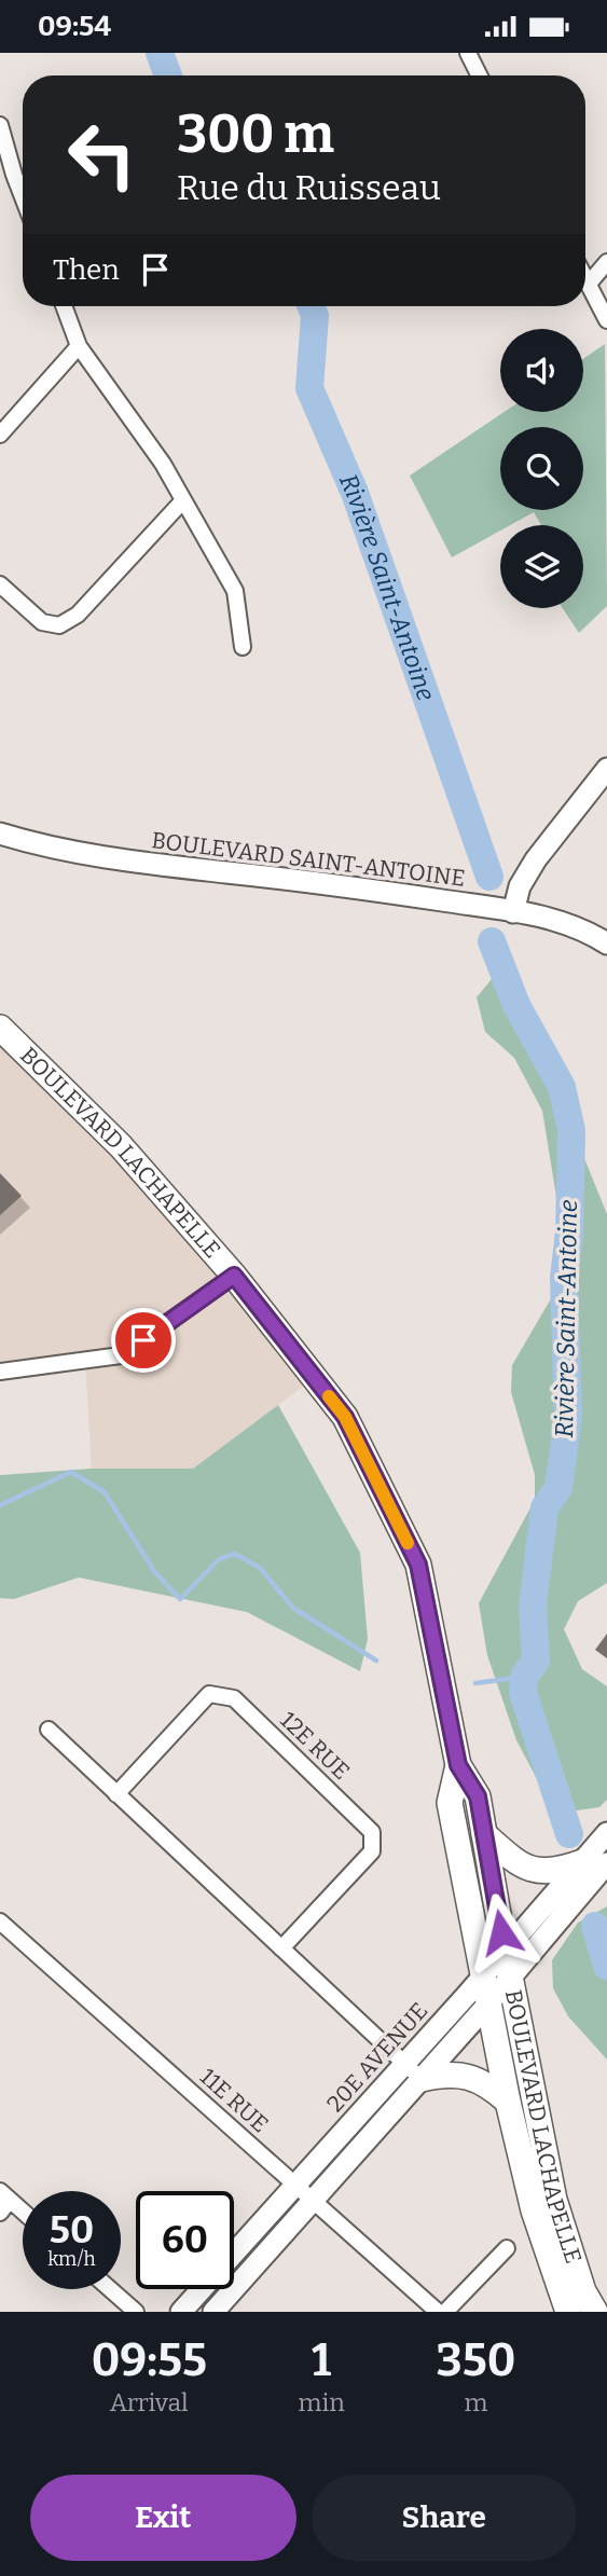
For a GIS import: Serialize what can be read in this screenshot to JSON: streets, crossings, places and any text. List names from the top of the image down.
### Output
{
  "streets": {
    "main road": ["BOULEVARD LACHAPELLE"],
    "street": [
      "BOULEVARD SAINT-ANTOINE",
      "12E RUE",
      "20E AVENUE",
      "11E RUE"
    ]
  },
  "crossings": [
    ["BOULEVARD LACHAPELLE", "20E AVENUE"],
    ["20E AVENUE", "11E RUE"]
  ],
  "water": ["Rivière Saint-Antoine"],
  "page": {
    "status": "09:54",
    "turn": ["300 m", "Rue du Ruisseau"],
    "then": "Then",
    "speed": "50 km/h",
    "limit": "60",
    "eta": [
      "09:55",
      "Arrival",
      "1",
      "min",
      "350",
      "m"
    ],
    "buttons": ["Exit", "Share"]
  }
}
